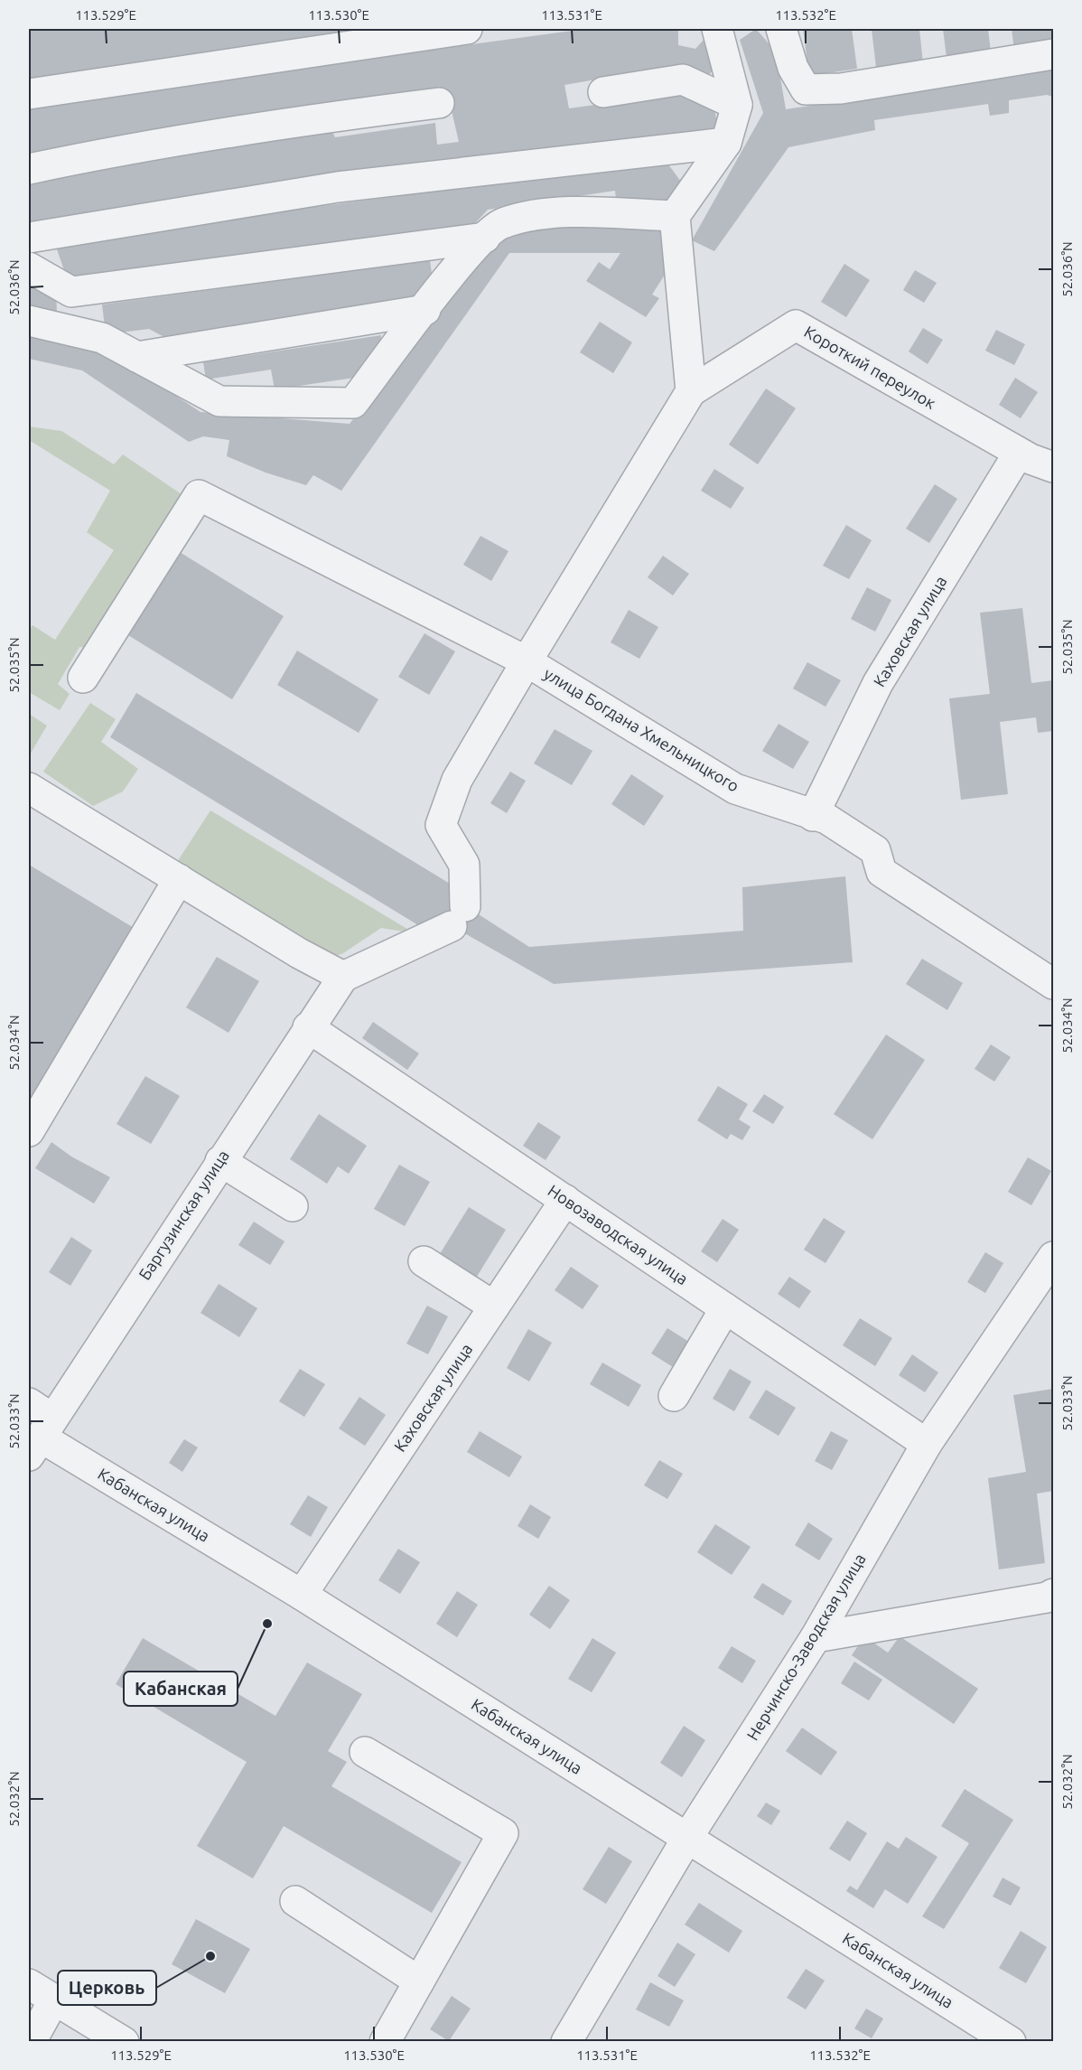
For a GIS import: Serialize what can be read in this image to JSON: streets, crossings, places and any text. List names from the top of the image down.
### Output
{
  "streets": {
    "street": [
      "Короткий переулок",
      "Каховская улица",
      "улица Богдана Хмельницкого",
      "Баргузинская улица",
      "Новозаводская улица",
      "Кабанская улица",
      "Нерчинско-Заводская улица"
    ]
  },
  "crossings": [
    ["Короткий переулок", "Каховская улица"],
    ["Каховская улица", "улица Богдана Хмельницкого"],
    ["Каховская улица", "Новозаводская улица"],
    ["Каховская улица", "Кабанская улица"],
    ["Баргузинская улица", "Новозаводская улица"],
    ["Баргузинская улица", "Кабанская улица"],
    ["Новозаводская улица", "Нерчинско-Заводская улица"],
    ["Кабанская улица", "Нерчинско-Заводская улица"]
  ],
  "places": ["Кабанская", "Церковь"],
  "coordinates": [
    "113.529°E",
    "113.530°E",
    "113.531°E",
    "113.532°E",
    "52.036°N",
    "52.035°N",
    "52.034°N",
    "52.033°N",
    "52.032°N"
  ]
}
